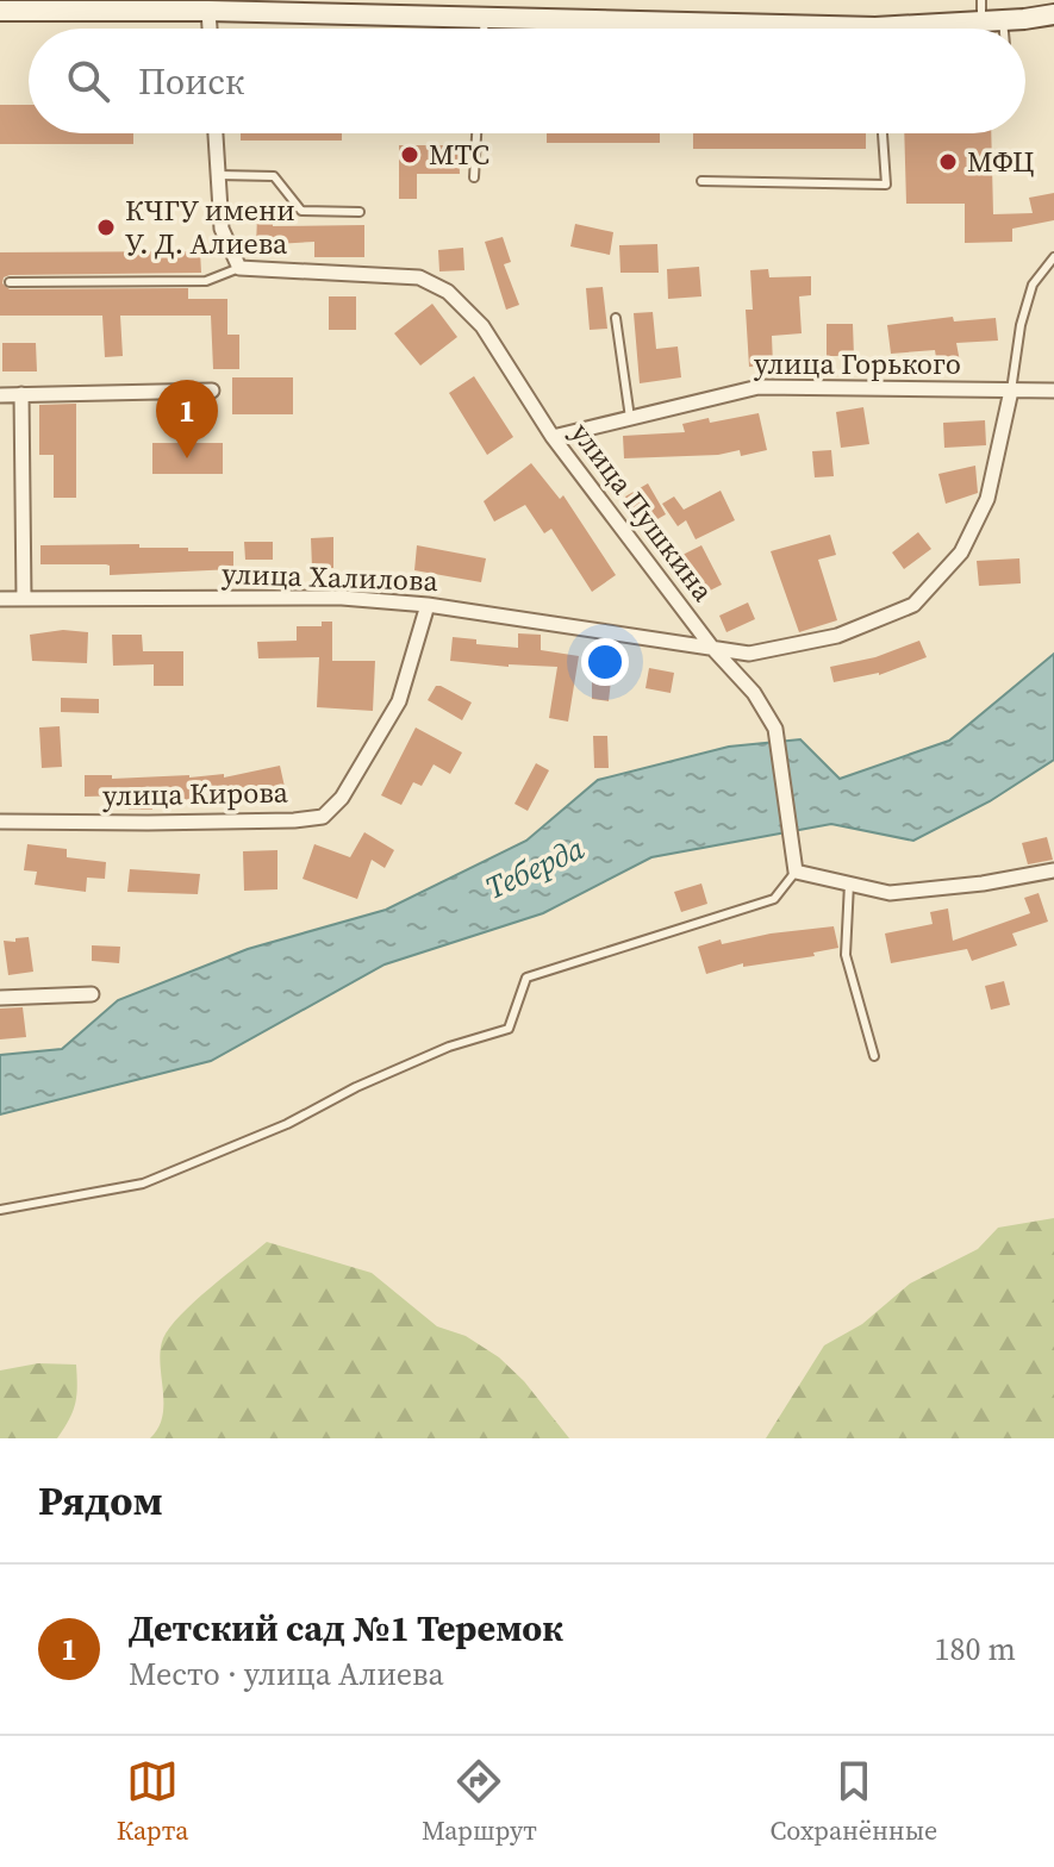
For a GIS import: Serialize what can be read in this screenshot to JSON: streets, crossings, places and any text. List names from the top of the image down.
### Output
{
  "streets": {
    "street": [
      "улица Горького",
      "улица Пушкина",
      "улица Халилова",
      "улица Кирова"
    ]
  },
  "crossings": [
    ["улица Горького", "улица Пушкина"],
    ["улица Горького", "улица Халилова"],
    ["улица Пушкина", "улица Халилова"],
    ["улица Халилова", "улица Кирова"]
  ],
  "water": ["Теберда"],
  "places": ["МТС", "МФЦ", "КЧГУ имени У. Д. Алиева"],
  "page": {
    "search": "Поиск",
    "pins": "1",
    "heading": "Рядом",
    "list": [
      {
        "mark": "1",
        "name": "Детский сад №1 Теремок",
        "note": "Место · улица Алиева",
        "value": "180 m"
      }
    ],
    "nav": ["Карта", "Маршрут", "Сохранённые"]
  }
}
